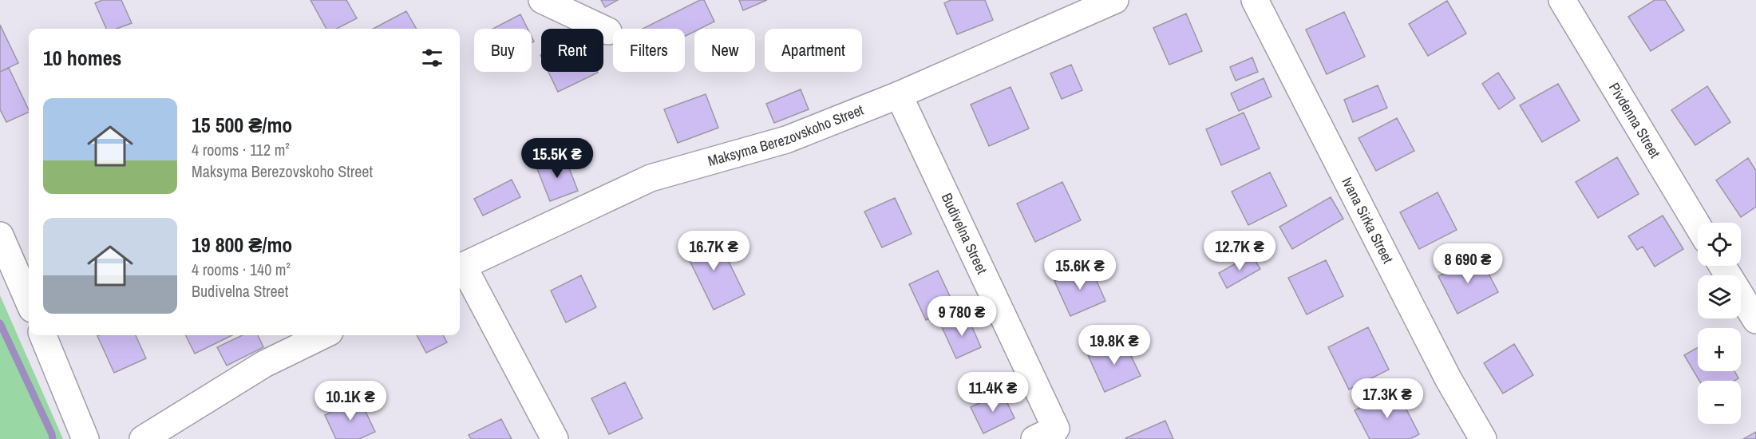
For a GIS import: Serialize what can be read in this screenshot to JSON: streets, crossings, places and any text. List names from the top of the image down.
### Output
{
  "streets": {
    "street": [
      "Pivdenna Street",
      "Maksyma Berezovskoho Street",
      "Ivana Sirka Street",
      "Budivelna Street"
    ]
  },
  "crossings": [
    ["Maksyma Berezovskoho Street", "Budivelna Street"]
  ],
  "page": {
    "chip": [
      "Buy",
      "Rent",
      "Filters",
      "New",
      "Apartment"
    ],
    "heading": "10 homes",
    "list": [
      {
        "name": "15 500 ₴/mo",
        "note": "4 rooms · 112 m² · Maksyma Berezovskoho Street"
      },
      {
        "name": "19 800 ₴/mo",
        "note": "4 rooms · 140 m² · Budivelna Street"
      }
    ],
    "price": [
      "15.5K ₴",
      "16.7K ₴",
      "12.7K ₴",
      "8 690 ₴",
      "15.6K ₴",
      "9 780 ₴",
      "19.8K ₴",
      "11.4K ₴",
      "17.3K ₴",
      "10.1K ₴"
    ],
    "map_buttons": ["+", "−"]
  }
}
